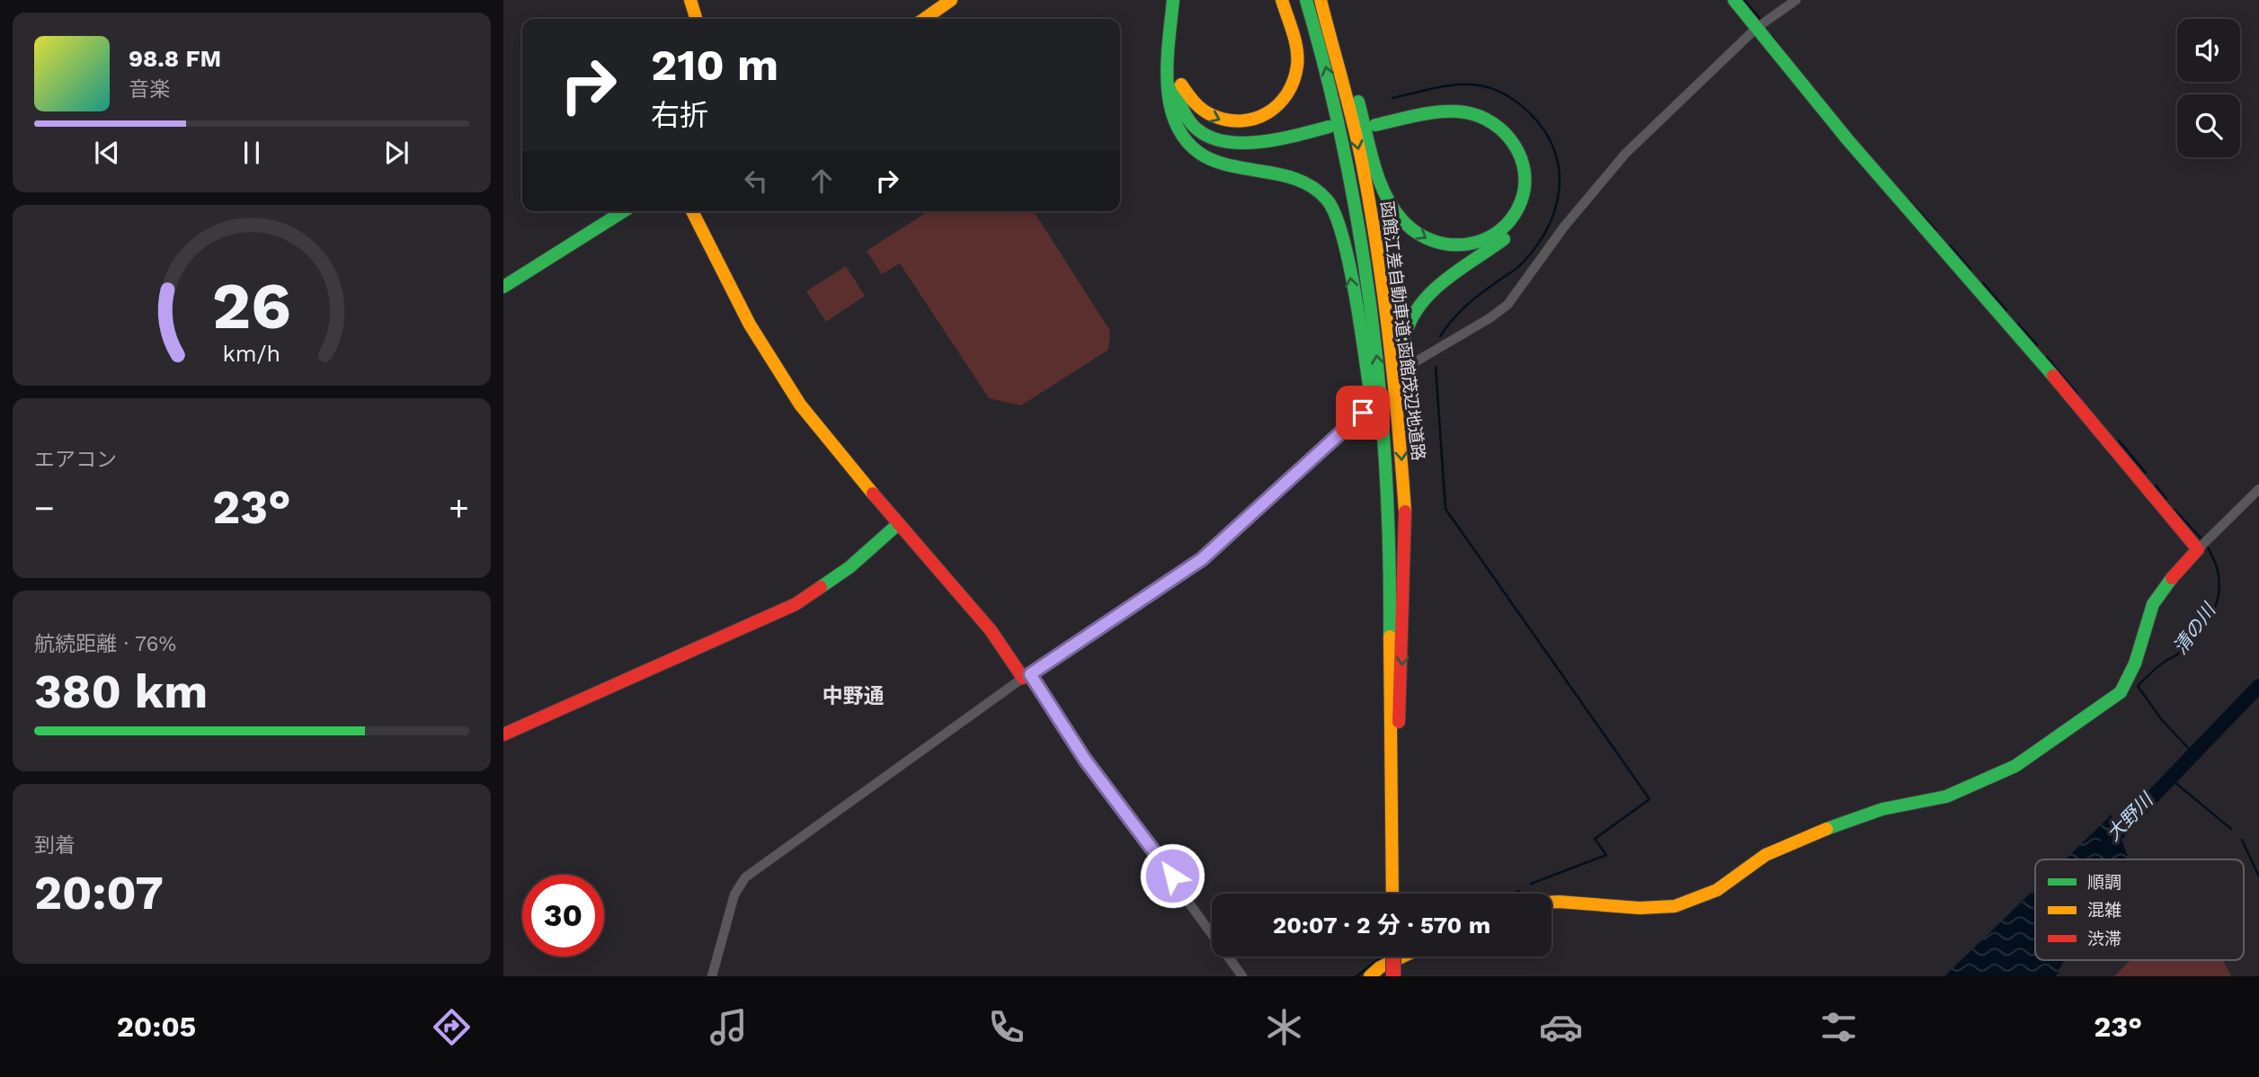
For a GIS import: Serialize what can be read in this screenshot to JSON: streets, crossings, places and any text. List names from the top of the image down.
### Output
{
  "streets": {
    "main road": ["函館江差自動車道;函館茂辺地道路"]
  },
  "districts": ["中野通"],
  "water": ["清の川", "大野川"],
  "legend": ["順調", "混雑", "渋滞"],
  "page": {
    "turn": ["210 m", "右折"],
    "song": ["98.8 FM", "音楽"],
    "tile": [
      "エアコン",
      ["航続距離 · 76%", "380 km"],
      ["到着", "20:07"]
    ],
    "heat": ["−", "23°", "+"],
    "limit": "30",
    "trip": "20:07 · 2 分 · 570 m",
    "tabs": ["20:05", "23°"],
    "gauge": ["26", "km/h"]
  }
}
